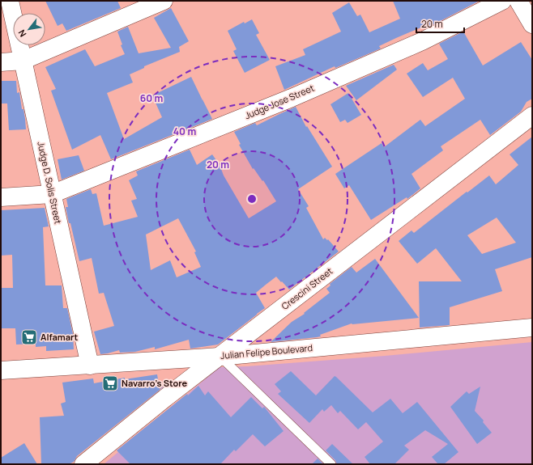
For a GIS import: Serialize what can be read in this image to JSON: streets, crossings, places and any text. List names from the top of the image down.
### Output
{
  "streets": {
    "street": [
      "Judge Jose Street",
      "Judge D. Solis Street",
      "Crescini Street",
      "Julian Felipe Boulevard"
    ]
  },
  "crossings": [
    ["Judge Jose Street", "Judge D. Solis Street"],
    ["Judge D. Solis Street", "Julian Felipe Boulevard"],
    ["Crescini Street", "Julian Felipe Boulevard"]
  ],
  "places": {
    "supermarket": ["Alfamart", "Navarro's Store"]
  },
  "scale_bar": "20 m",
  "north": "bottom left",
  "rings": ["60 m", "40 m", "20 m"]
}
